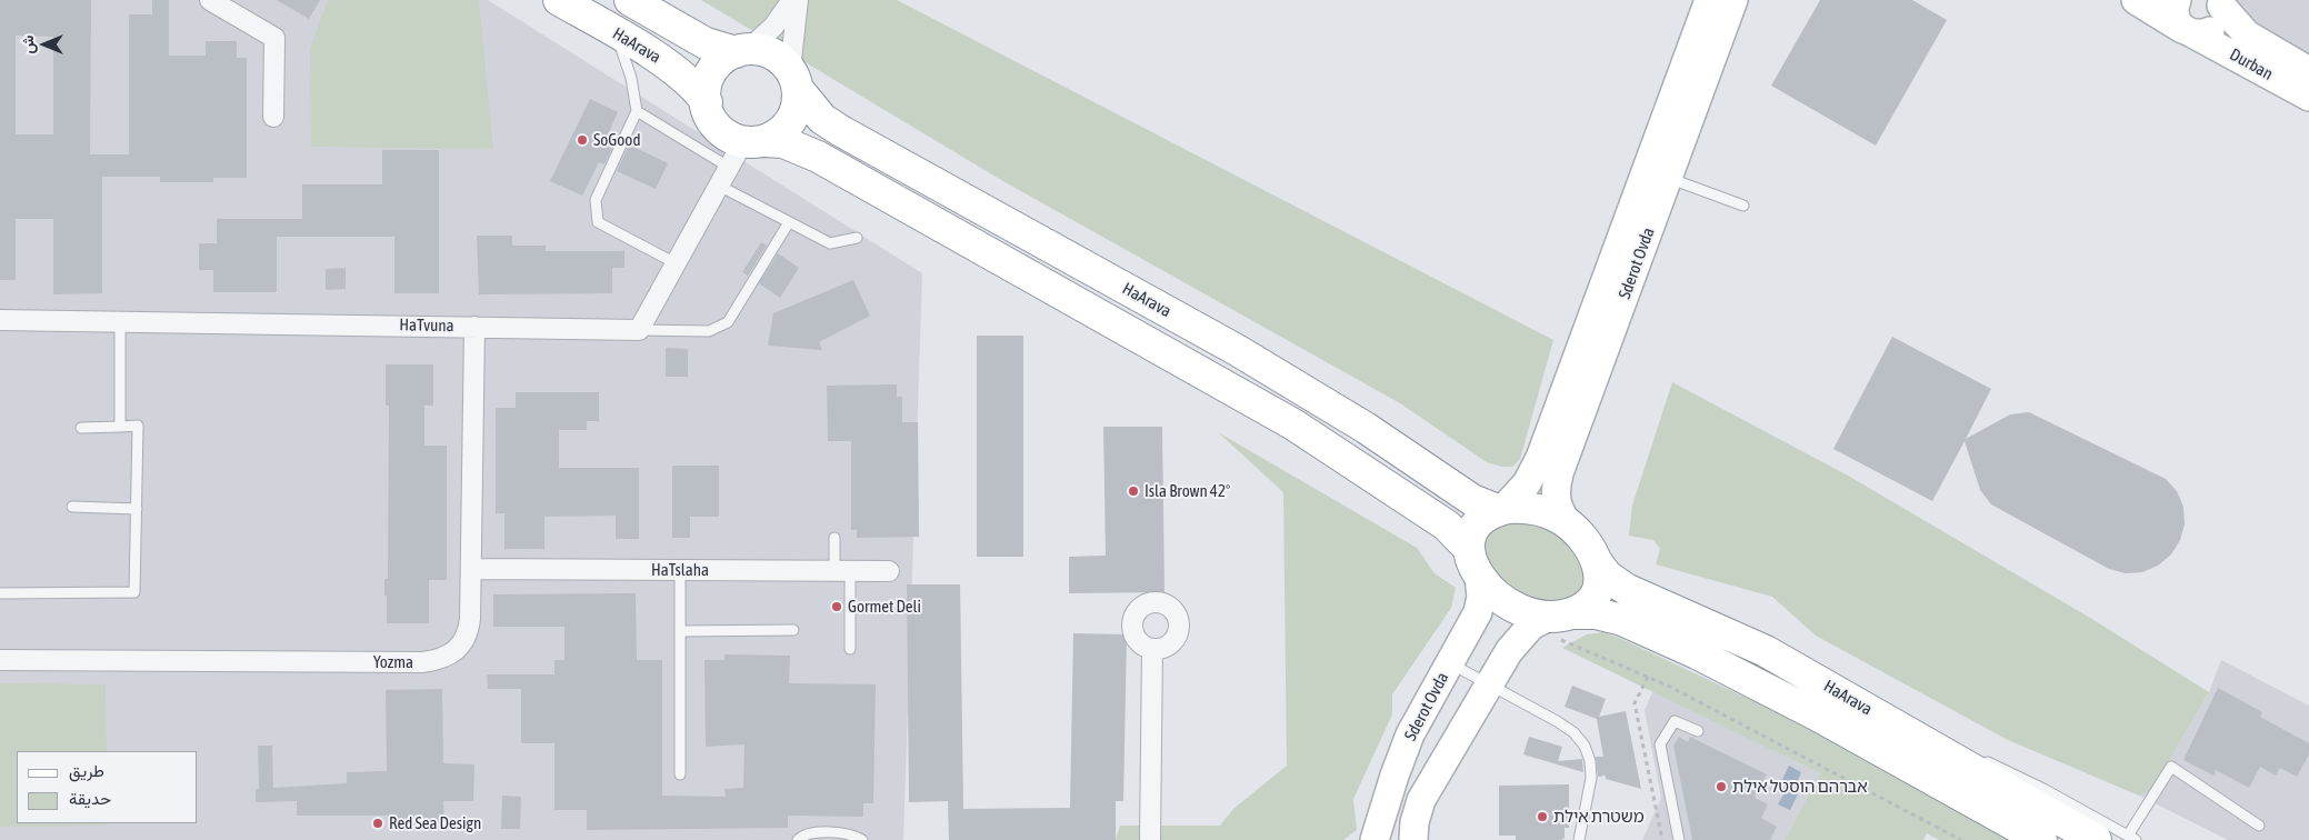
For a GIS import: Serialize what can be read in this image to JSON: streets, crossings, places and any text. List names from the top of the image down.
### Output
{
  "streets": {
    "highway": ["HaArava"],
    "street": [
      "Durban",
      "Sderot Ovda",
      "HaTvuna",
      "HaTslaha",
      "Yozma"
    ]
  },
  "crossings": [
    ["HaArava", "Sderot Ovda"],
    ["HaTvuna", "Yozma"],
    ["HaTslaha", "Yozma"]
  ],
  "places": [
    "SoGood",
    "Isla Brown 42°",
    "Gormet Deli",
    "אברהם הוסטל אילת",
    "משטרת אילת",
    "Red Sea Design"
  ],
  "legend": ["طريق", "حديقة"],
  "north": "left"
}
